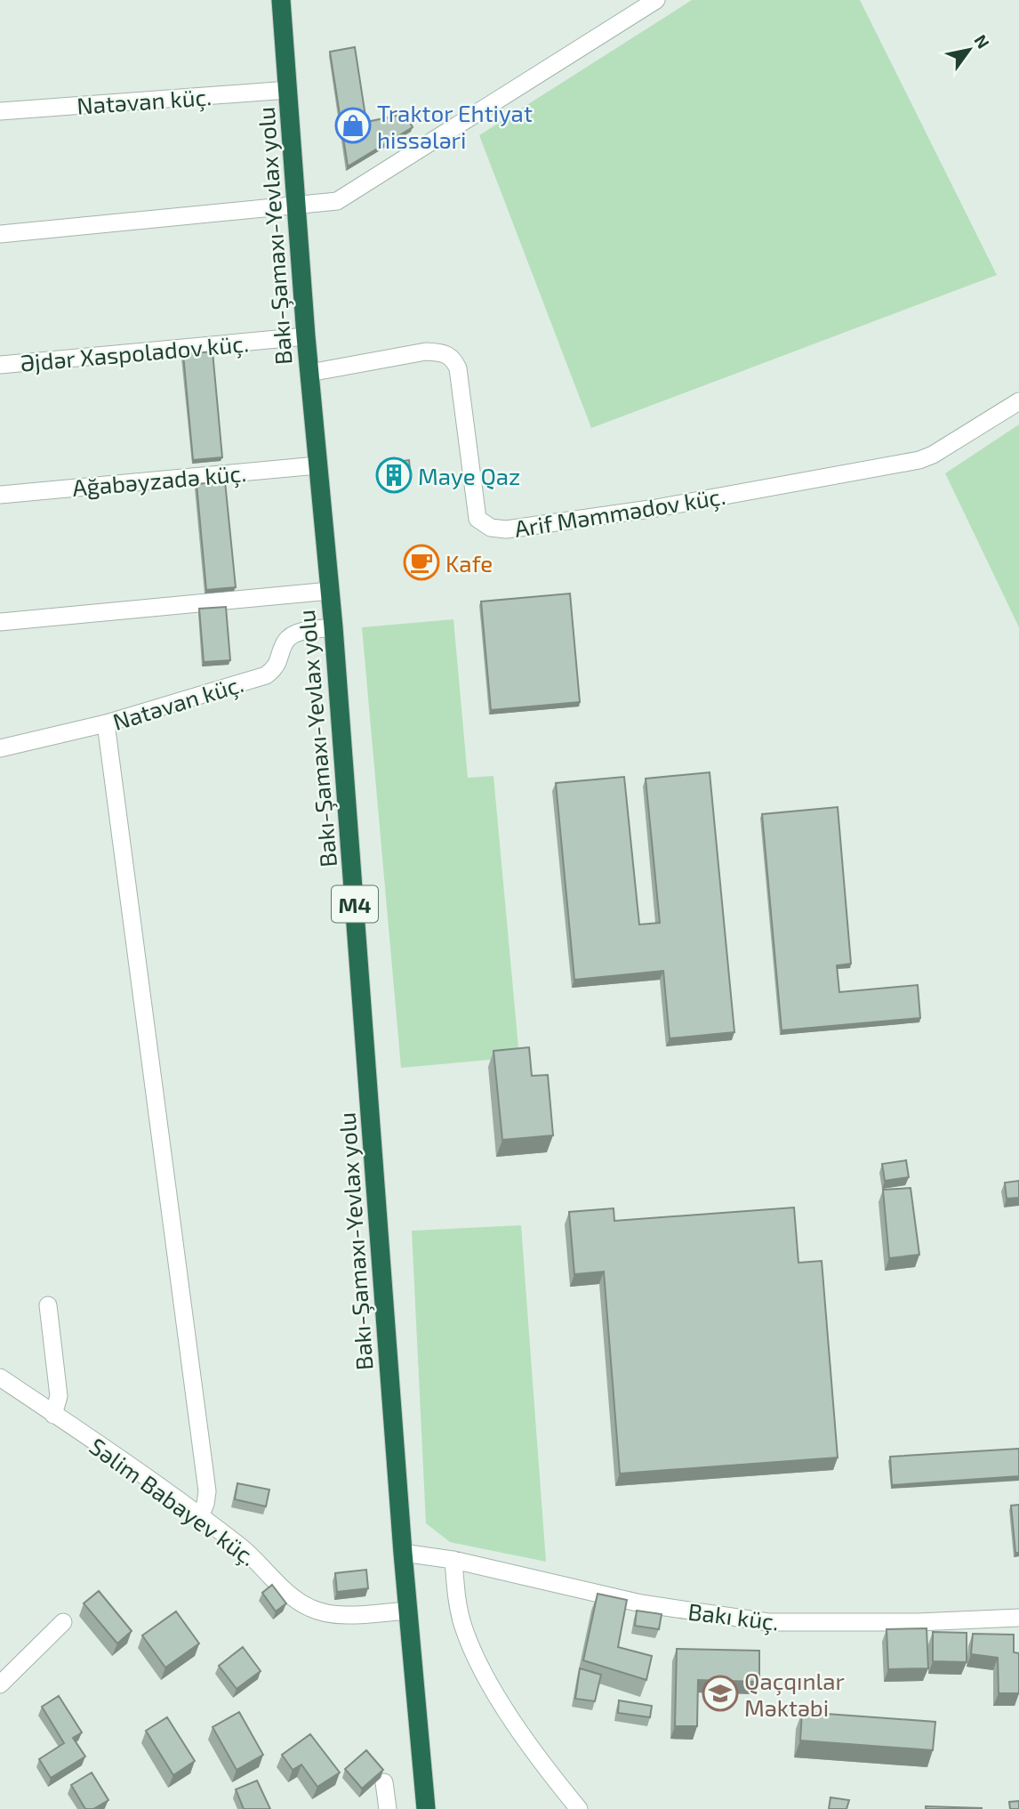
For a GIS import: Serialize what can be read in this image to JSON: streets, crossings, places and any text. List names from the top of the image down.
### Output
{
  "streets": {
    "highway": ["Bakı-Şamaxı-Yevlax yolu", "M4"],
    "street": [
      "Natəvan küç.",
      "Əjdər Xaspoladov küç.",
      "Ağabəyzadə küç.",
      "Arif Məmmədov küç.",
      "Səlim Babayev küç.",
      "Bakı küç."
    ]
  },
  "crossings": [
    ["Natəvan küç.", "Bakı-Şamaxı-Yevlax yolu"],
    ["Bakı-Şamaxı-Yevlax yolu", "Əjdər Xaspoladov küç."],
    ["Bakı-Şamaxı-Yevlax yolu", "Ağabəyzadə küç."],
    ["Bakı-Şamaxı-Yevlax yolu", "Arif Məmmədov küç."],
    ["Bakı-Şamaxı-Yevlax yolu", "Səlim Babayev küç."],
    ["Bakı-Şamaxı-Yevlax yolu", "Bakı küç."]
  ],
  "places": {
    "shop": ["Traktor Ehtiyat hissələri"],
    "building": ["Maye Qaz"],
    "cafe": ["Kafe"],
    "school or university": ["Qaçqınlar Məktəbi"]
  },
  "north": "top right"
}
